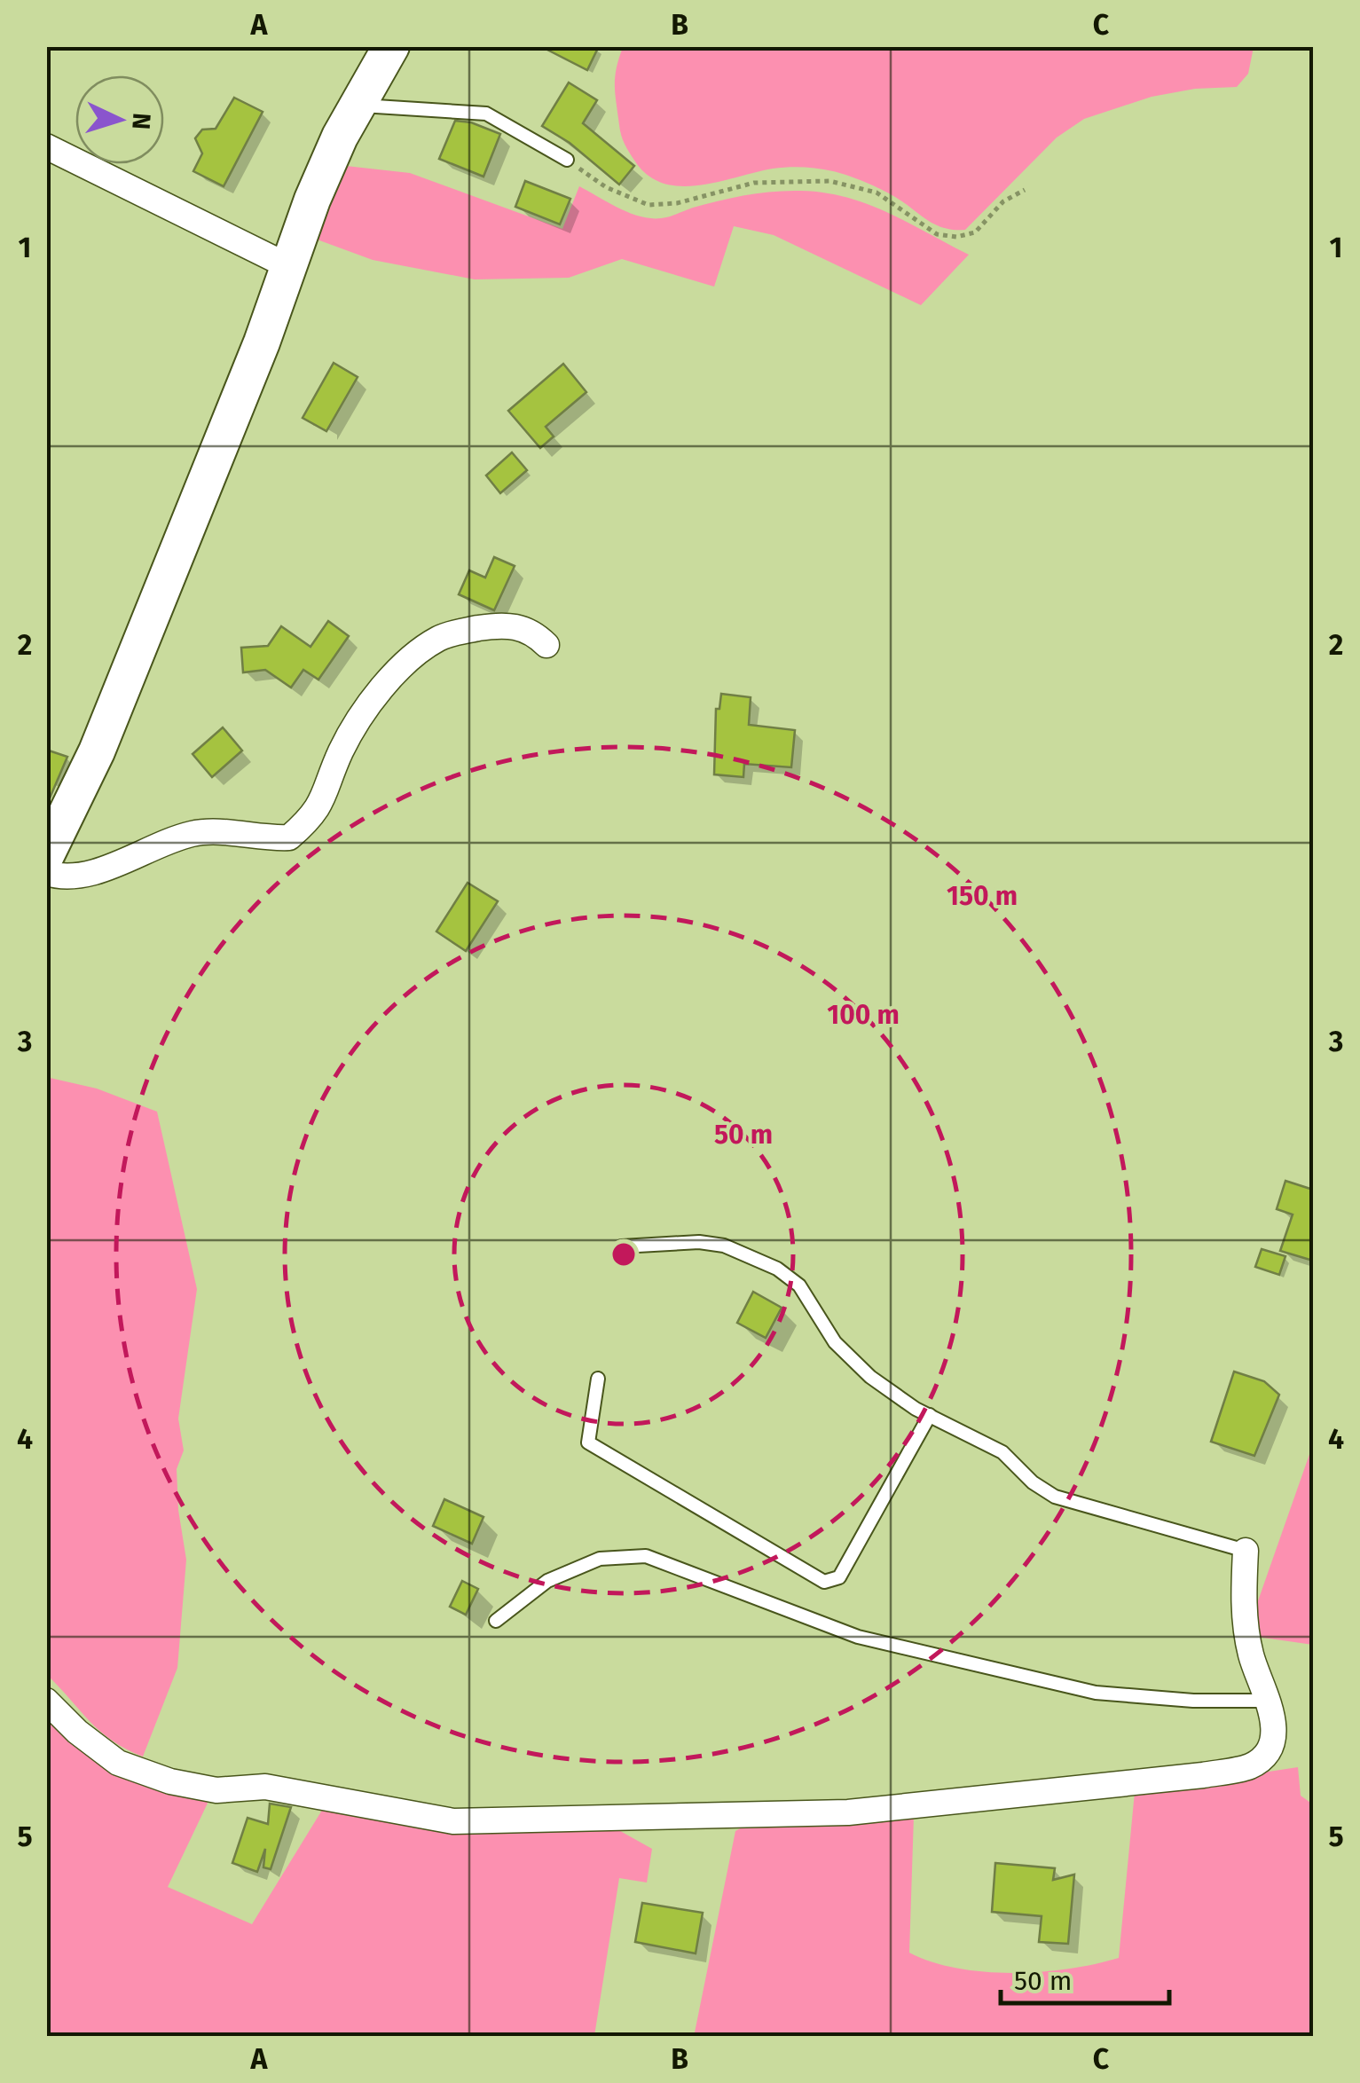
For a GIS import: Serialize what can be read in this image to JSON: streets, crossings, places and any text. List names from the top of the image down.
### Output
{
  "scale_bar": "50 m",
  "north": "right",
  "grid": {
    "columns": ["A", "B", "C"],
    "rows": [
      "1",
      "2",
      "3",
      "4",
      "5"
    ]
  },
  "rings": ["150 m", "100 m", "50 m"]
}
